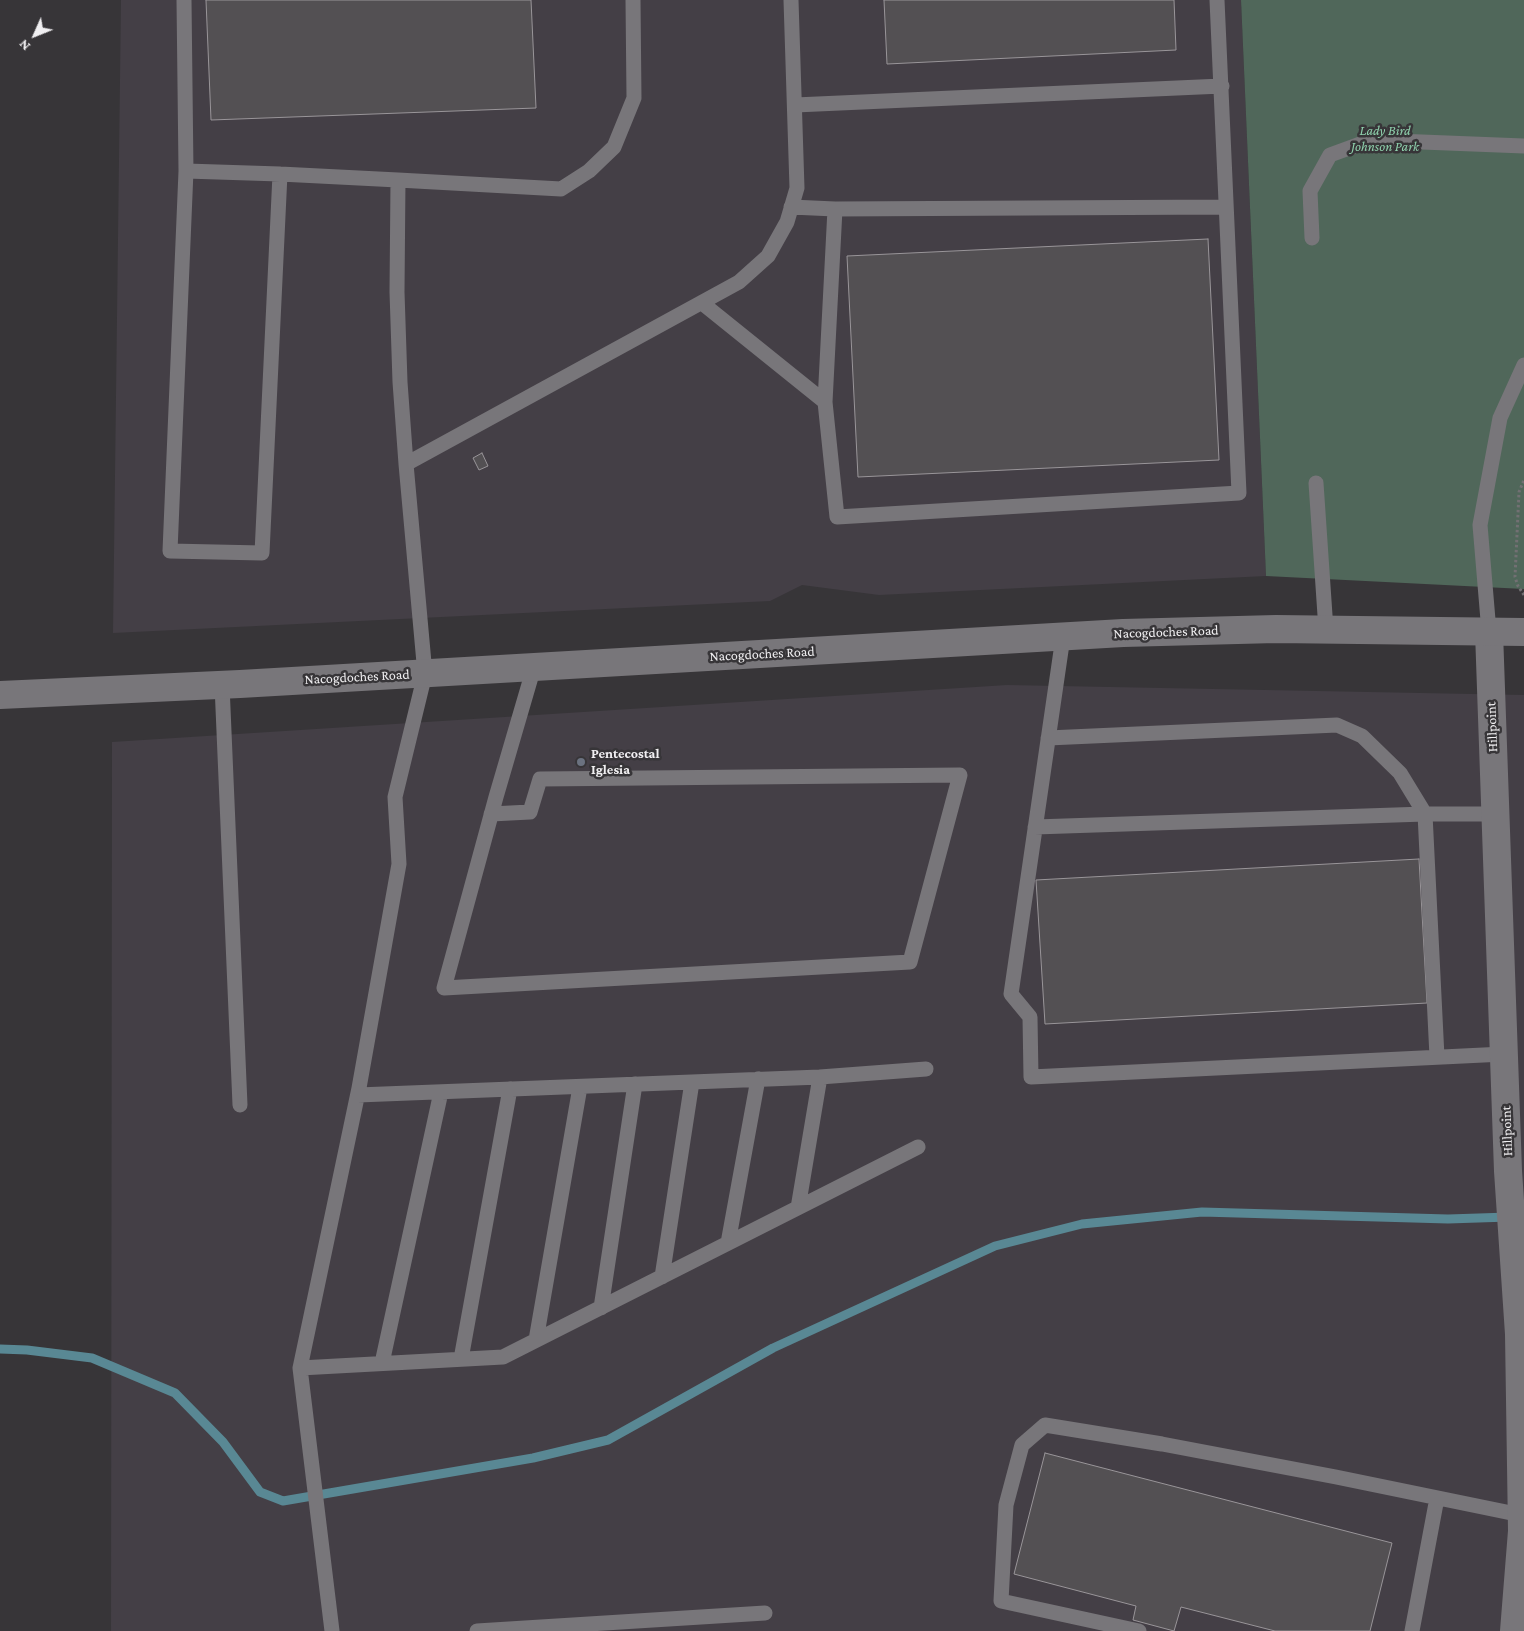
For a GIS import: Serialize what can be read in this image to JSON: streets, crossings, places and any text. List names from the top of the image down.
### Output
{
  "streets": {
    "main road": ["Nacogdoches Road", "Hillpoint"]
  },
  "crossings": [
    ["Nacogdoches Road", "Hillpoint"]
  ],
  "parks": ["Lady Bird Johnson Park"],
  "places": ["Pentecostal Iglesia"],
  "north": "bottom left"
}
